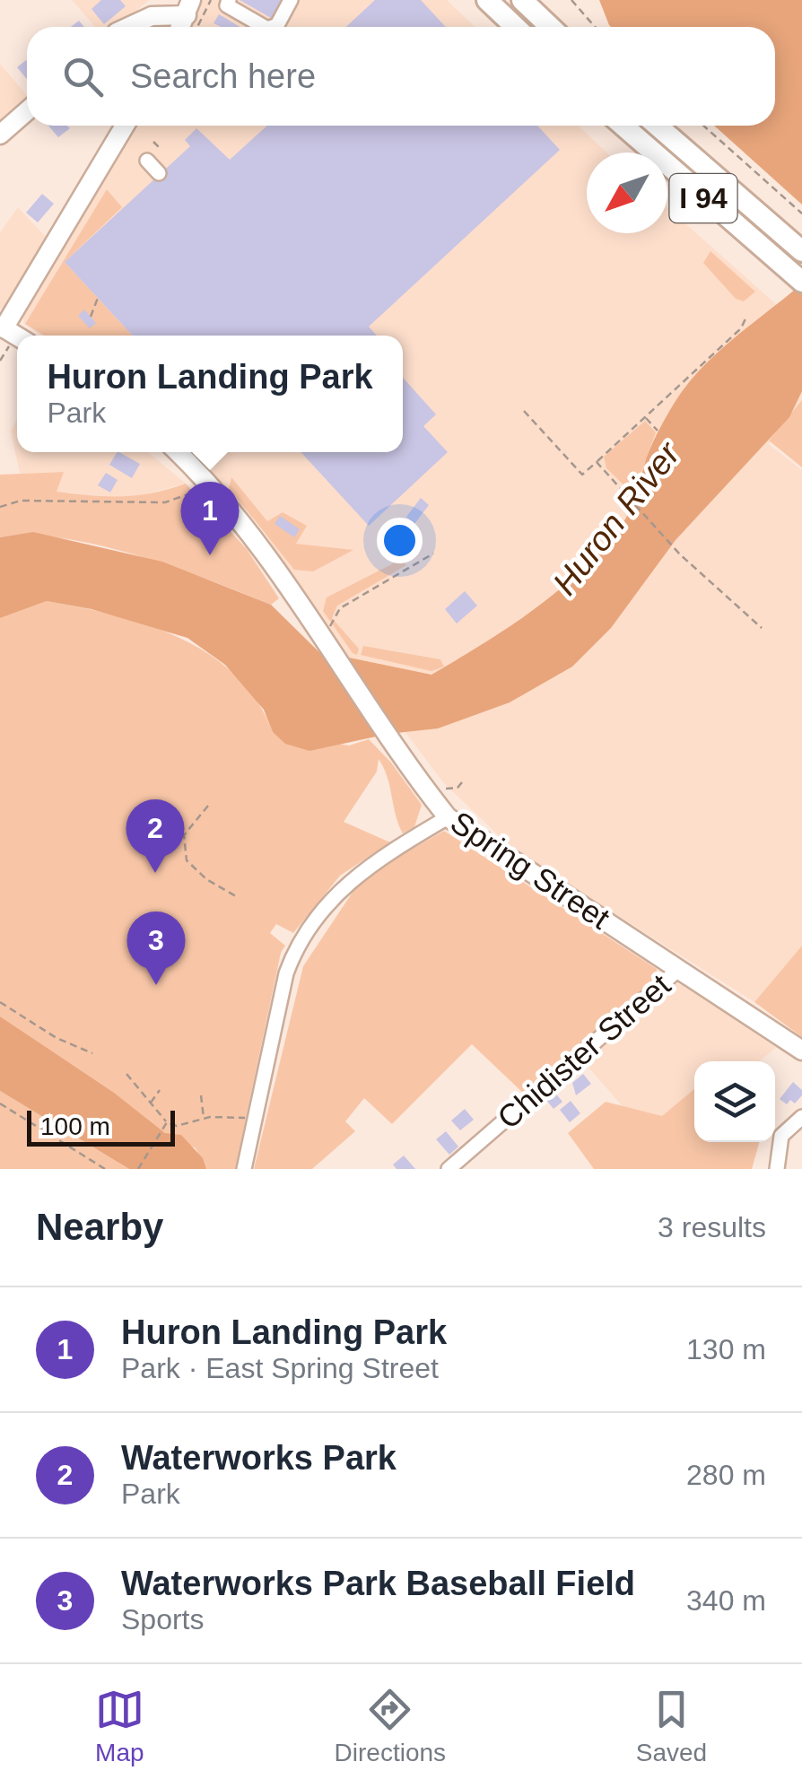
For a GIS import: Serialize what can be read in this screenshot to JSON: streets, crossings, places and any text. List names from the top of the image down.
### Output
{
  "streets": {
    "highway": ["I 94"],
    "main road": ["Spring Street"],
    "street": ["Chidister Street"]
  },
  "crossings": [
    ["Spring Street", "Chidister Street"]
  ],
  "water": ["Huron River"],
  "scale_bar": "100 m",
  "north": "bottom left",
  "page": {
    "search": "Search here",
    "popup": ["Huron Landing Park", "Park"],
    "pins": ["1", "2", "3"],
    "scale": "100 m",
    "heading": ["Nearby", "3 results"],
    "list": [
      {
        "mark": "1",
        "name": "Huron Landing Park",
        "note": "Park · East Spring Street",
        "value": "130 m"
      },
      {
        "mark": "2",
        "name": "Waterworks Park",
        "note": "Park",
        "value": "280 m"
      },
      {
        "mark": "3",
        "name": "Waterworks Park Baseball Field",
        "note": "Sports",
        "value": "340 m"
      }
    ],
    "nav": ["Map", "Directions", "Saved"]
  }
}
